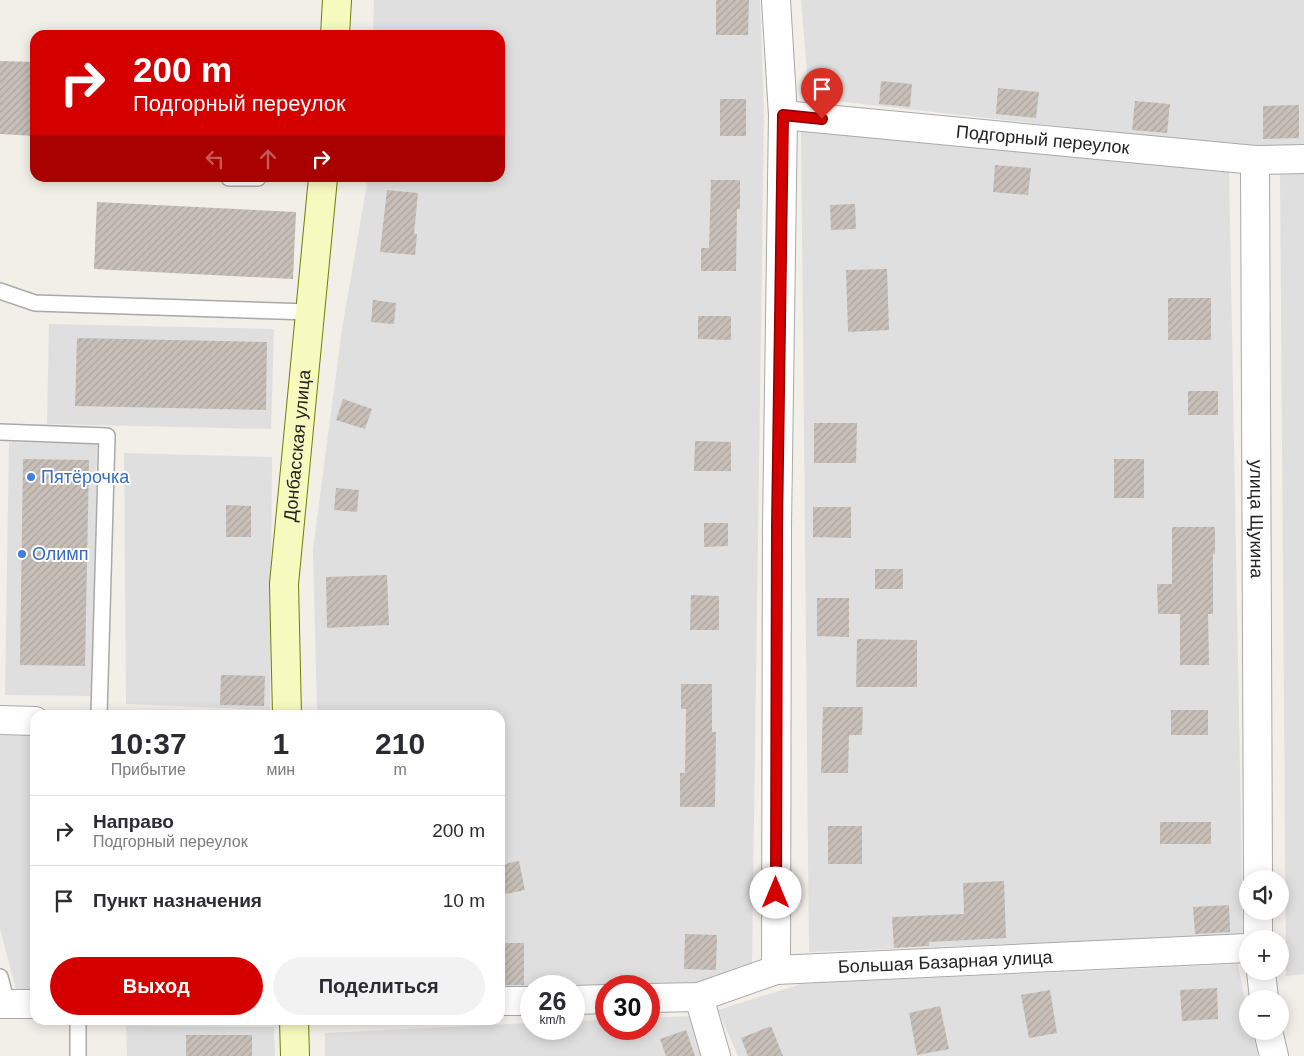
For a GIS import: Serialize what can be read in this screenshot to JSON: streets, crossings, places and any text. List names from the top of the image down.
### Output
{
  "streets": {
    "street": [
      "Подгорный переулок",
      "Донбасская улица",
      "улица Щукина",
      "Большая Базарная улица"
    ]
  },
  "crossings": [
    ["Подгорный переулок", "улица Щукина"]
  ],
  "places": ["Пятёрочка", "Олимп"],
  "page": {
    "turn": ["200 m", "Подгорный переулок"],
    "eta": [
      "10:37",
      "Прибытие",
      "1",
      "мин",
      "210",
      "m"
    ],
    "list": [
      {
        "name": "Направо",
        "note": "Подгорный переулок",
        "value": "200 m"
      },
      {
        "name": "Пункт назначения",
        "value": "10 m"
      }
    ],
    "map_buttons": ["+", "−"],
    "buttons": ["Выход", "Поделиться"],
    "speed": "26 km/h",
    "limit": "30"
  }
}
